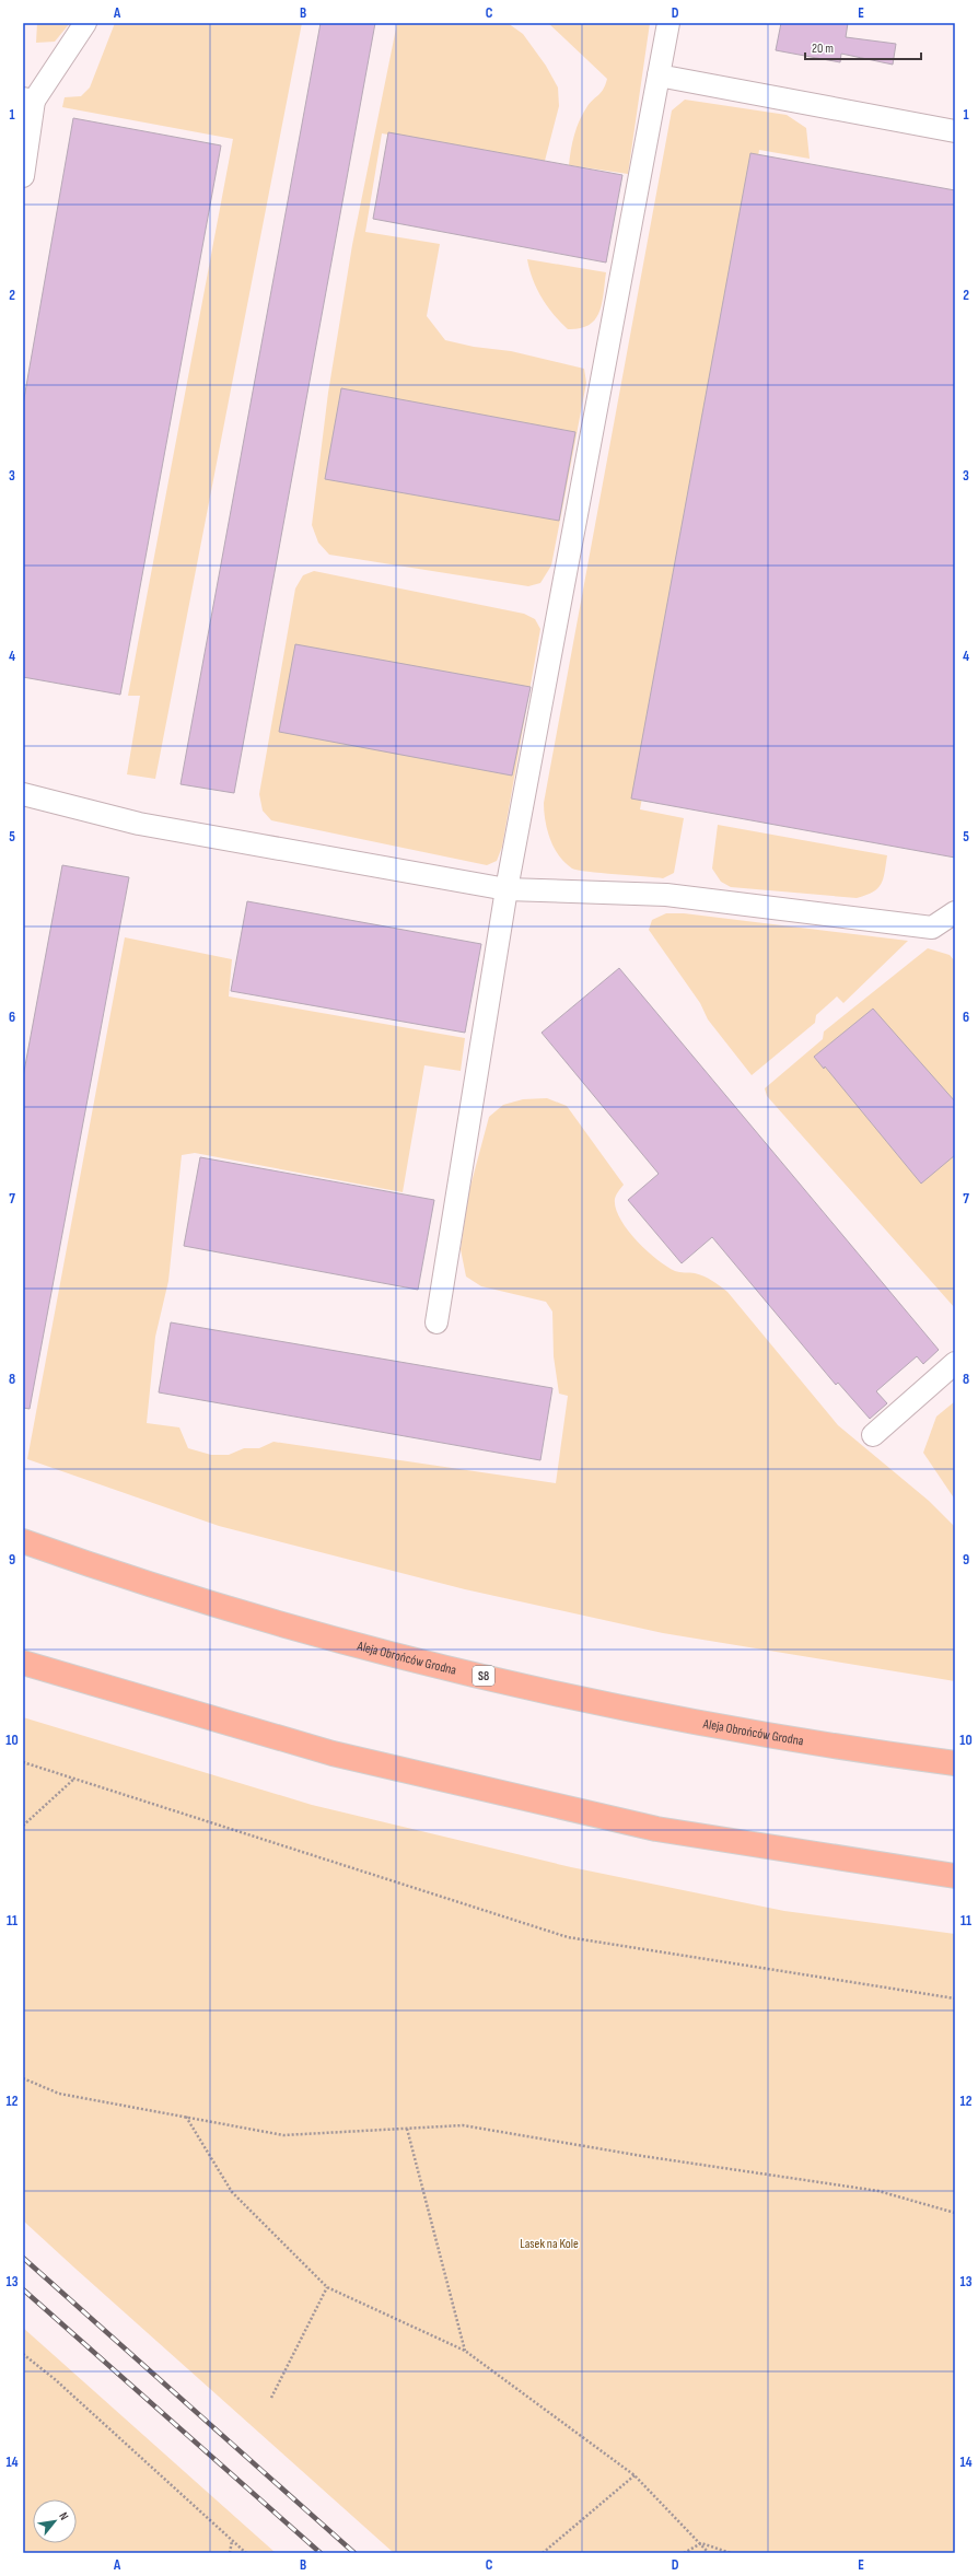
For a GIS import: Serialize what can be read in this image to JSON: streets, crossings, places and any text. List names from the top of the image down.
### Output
{
  "streets": {
    "highway": ["Aleja Obrońców Grodna", "S8"]
  },
  "parks": ["Lasek na Kole"],
  "scale_bar": "20 m",
  "north": "top right",
  "grid": {
    "columns": [
      "A",
      "B",
      "C",
      "D",
      "E"
    ],
    "rows": [
      "1",
      "2",
      "3",
      "4",
      "5",
      "6",
      "7",
      "8",
      "9",
      "10",
      "11",
      "12",
      "13",
      "14"
    ]
  }
}
